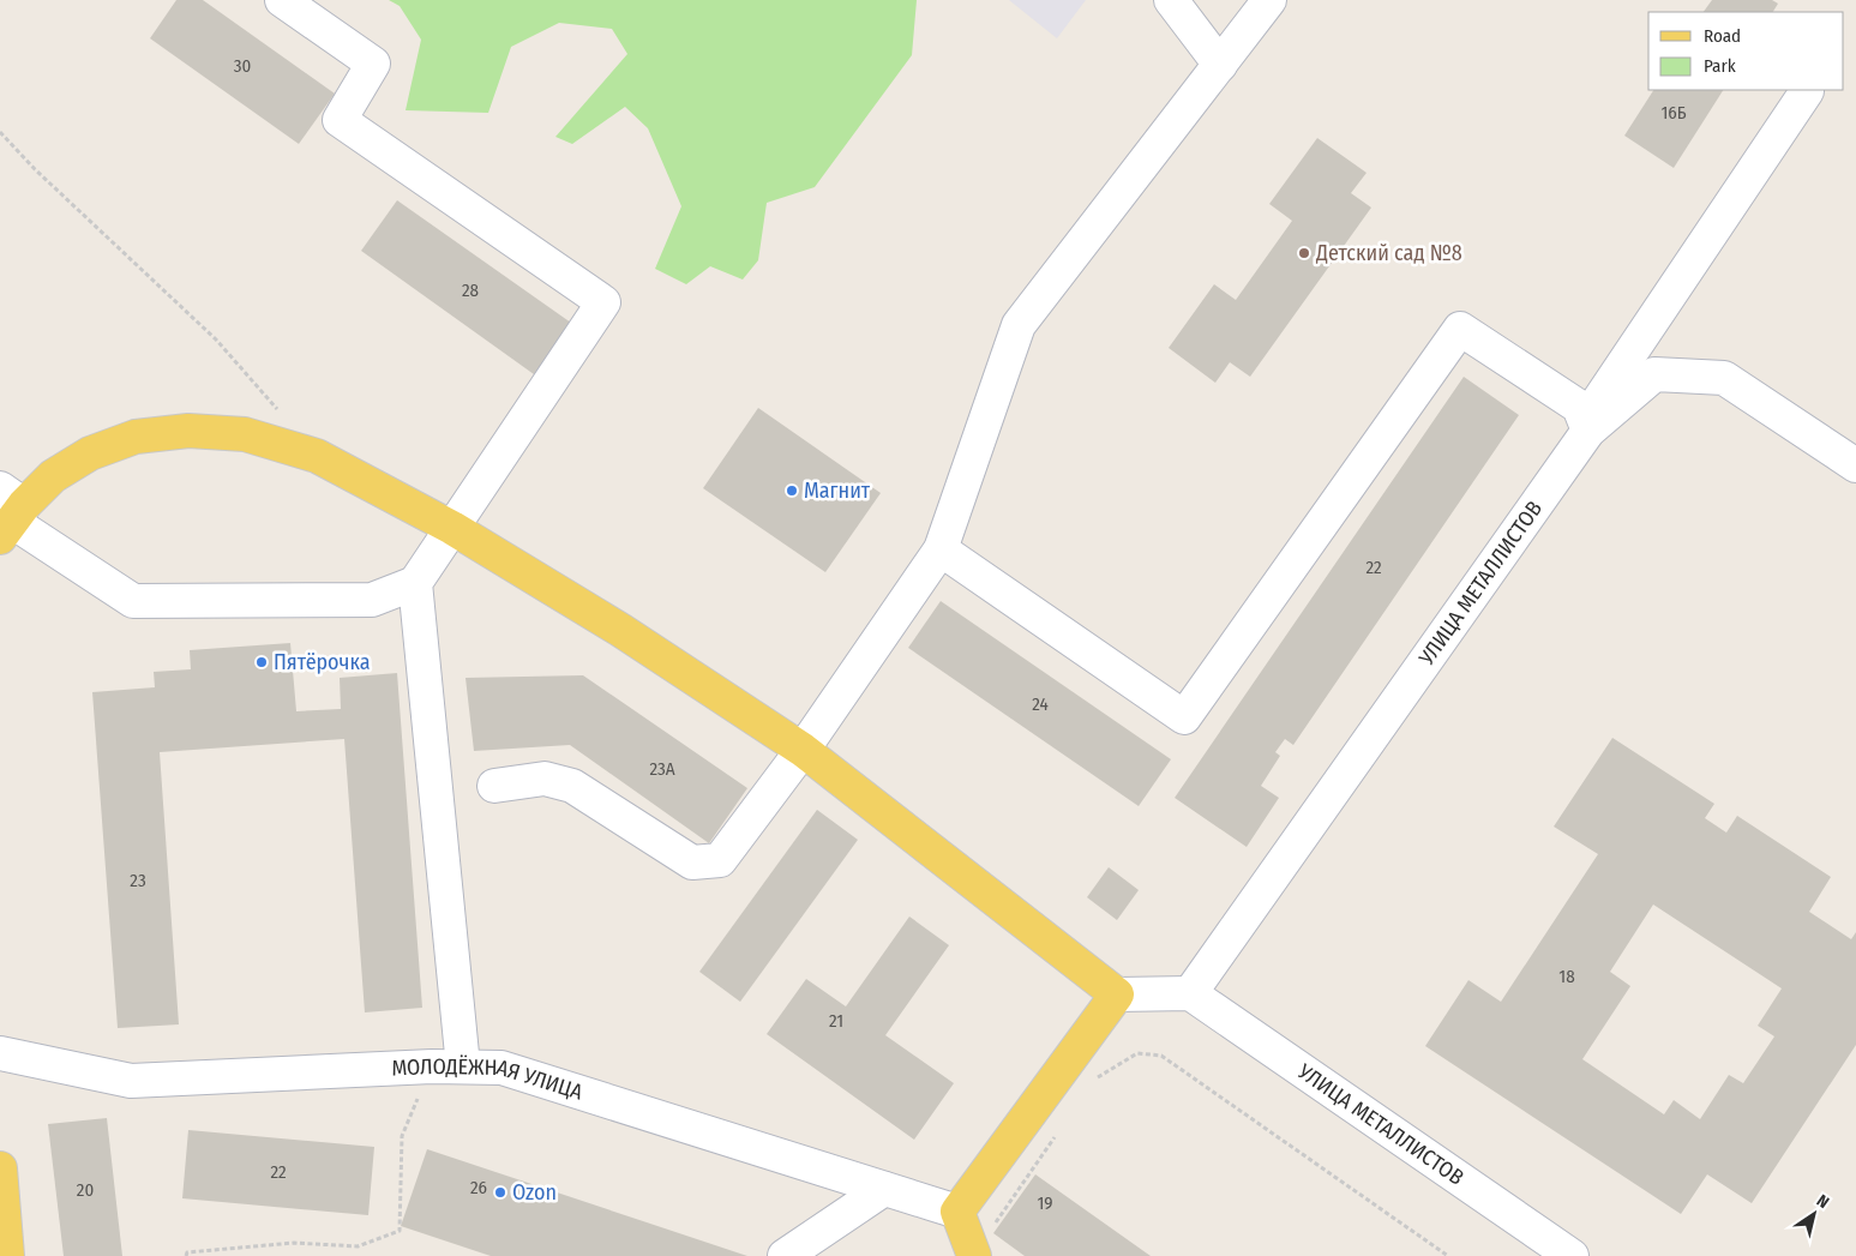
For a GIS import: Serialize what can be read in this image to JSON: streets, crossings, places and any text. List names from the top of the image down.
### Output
{
  "streets": {
    "street": ["УЛИЦА МЕТАЛЛИСТОВ", "МОЛОДЁЖНАЯ УЛИЦА"]
  },
  "places": [
    "Детский сад №8",
    "Магнит",
    "Пятёрочка",
    "Ozon"
  ],
  "house_numbers": [
    "30",
    "16Б",
    "28",
    "22",
    "24",
    "23А",
    "23",
    "18",
    "21",
    "22",
    "26",
    "20",
    "19"
  ],
  "legend": ["Road", "Park"],
  "north": "top right"
}
